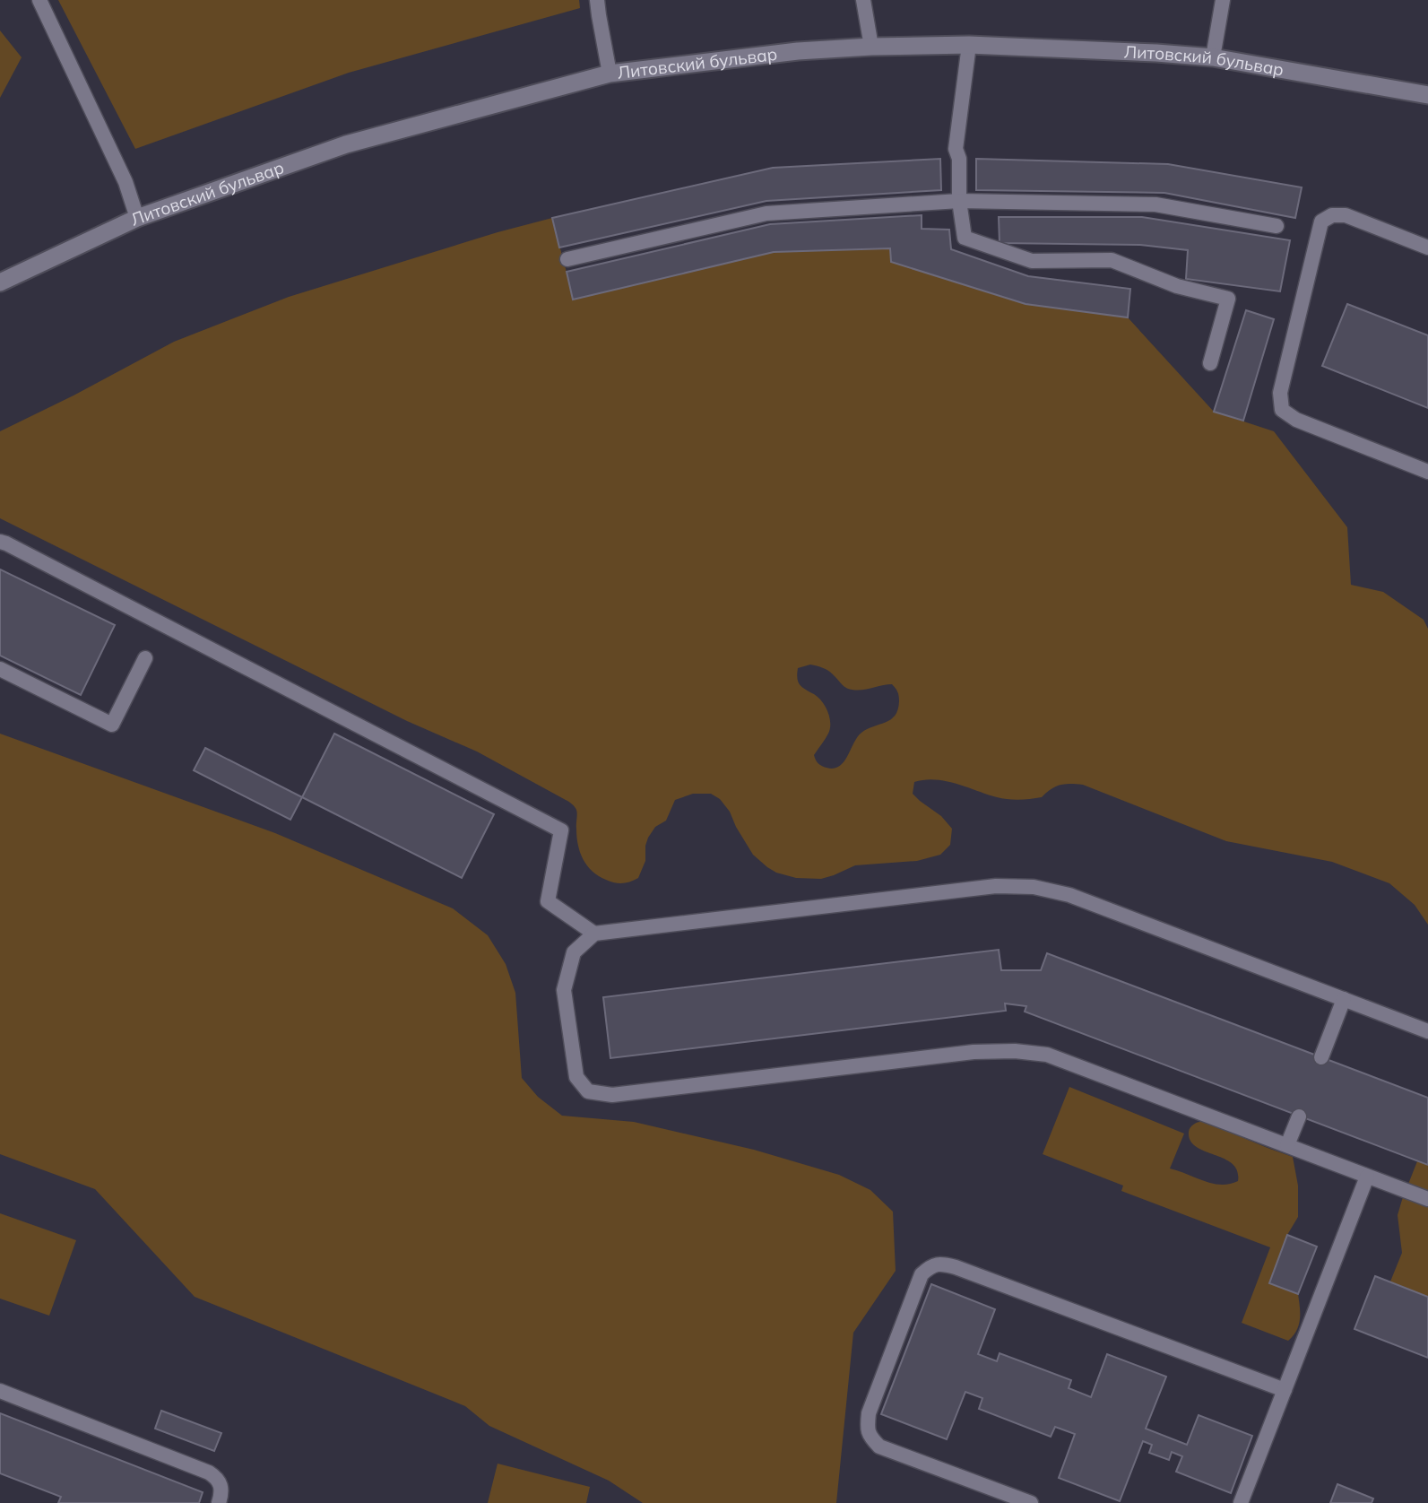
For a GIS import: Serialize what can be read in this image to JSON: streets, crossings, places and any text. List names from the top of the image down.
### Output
{
  "streets": {
    "main road": ["Литовский бульвар"]
  }
}
